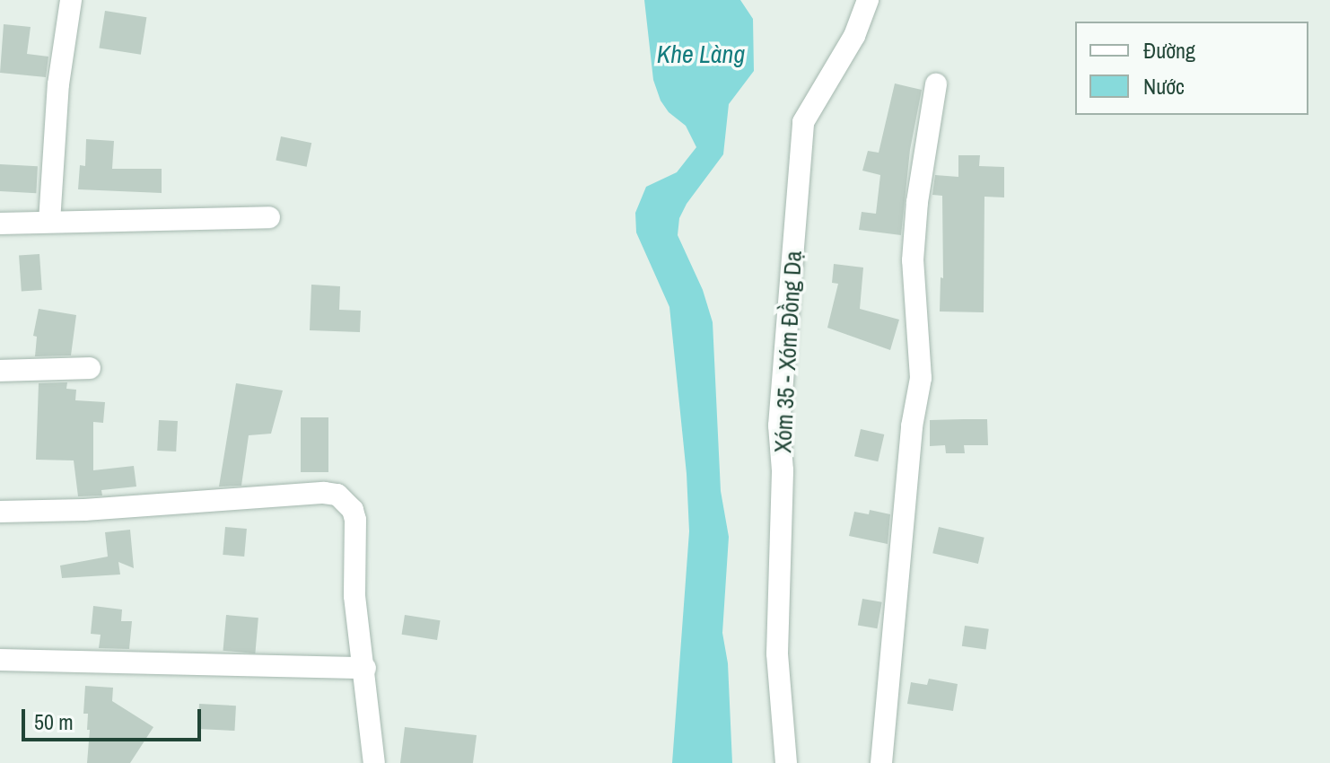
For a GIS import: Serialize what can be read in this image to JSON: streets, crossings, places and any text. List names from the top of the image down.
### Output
{
  "streets": {
    "street": ["Xóm 35 - Xóm Đồng Dạ"]
  },
  "water": ["Khe Làng"],
  "legend": ["Đường", "Nước"],
  "scale_bar": "50 m"
}
